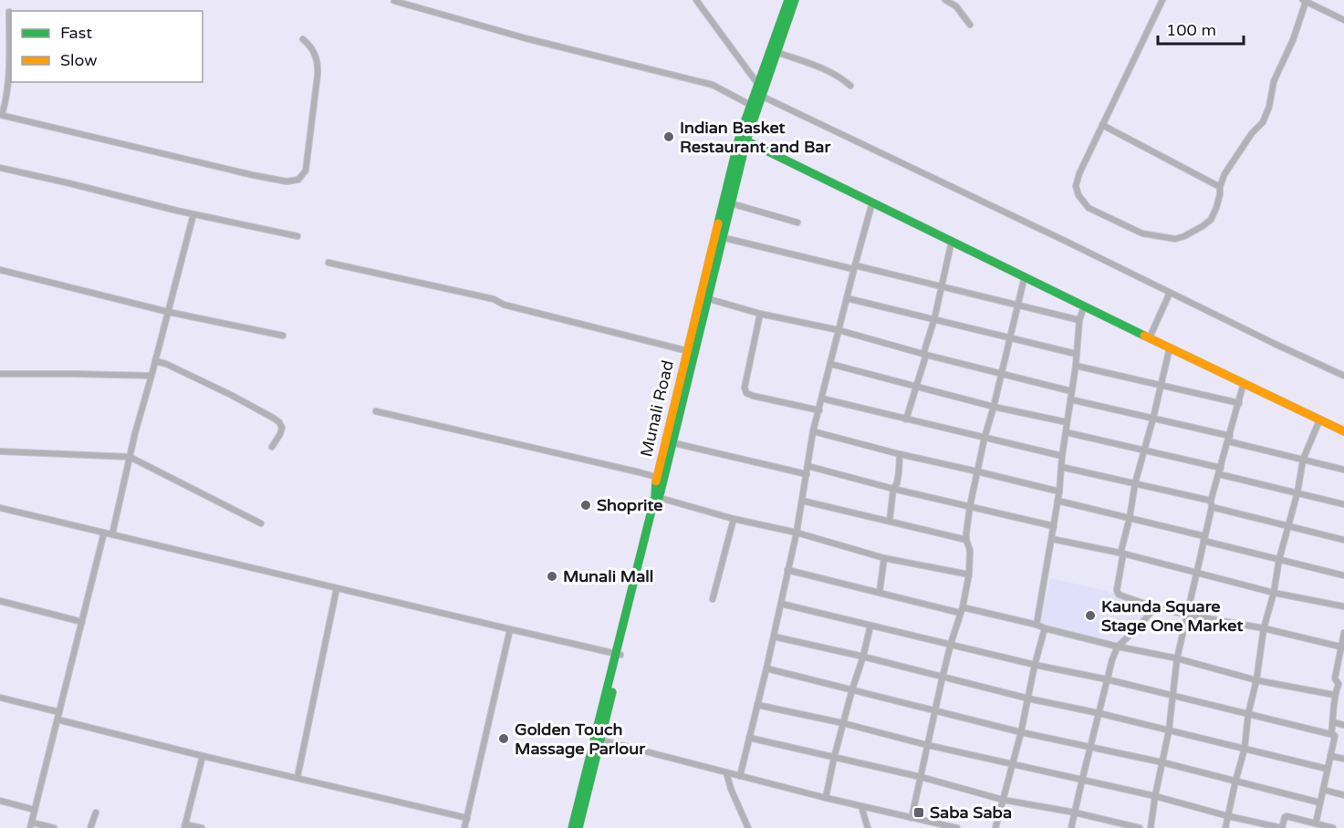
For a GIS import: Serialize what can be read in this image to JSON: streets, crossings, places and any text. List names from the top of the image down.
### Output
{
  "streets": {
    "main road": ["Munali Road"]
  },
  "places": {
    "other": [
      "Indian Basket Restaurant and Bar",
      "Shoprite",
      "Munali Mall",
      "Kaunda Square Stage One Market",
      "Golden Touch Massage Parlour"
    ],
    "transit": ["Saba Saba"]
  },
  "legend": ["Fast", "Slow"],
  "scale_bar": "100 m"
}
